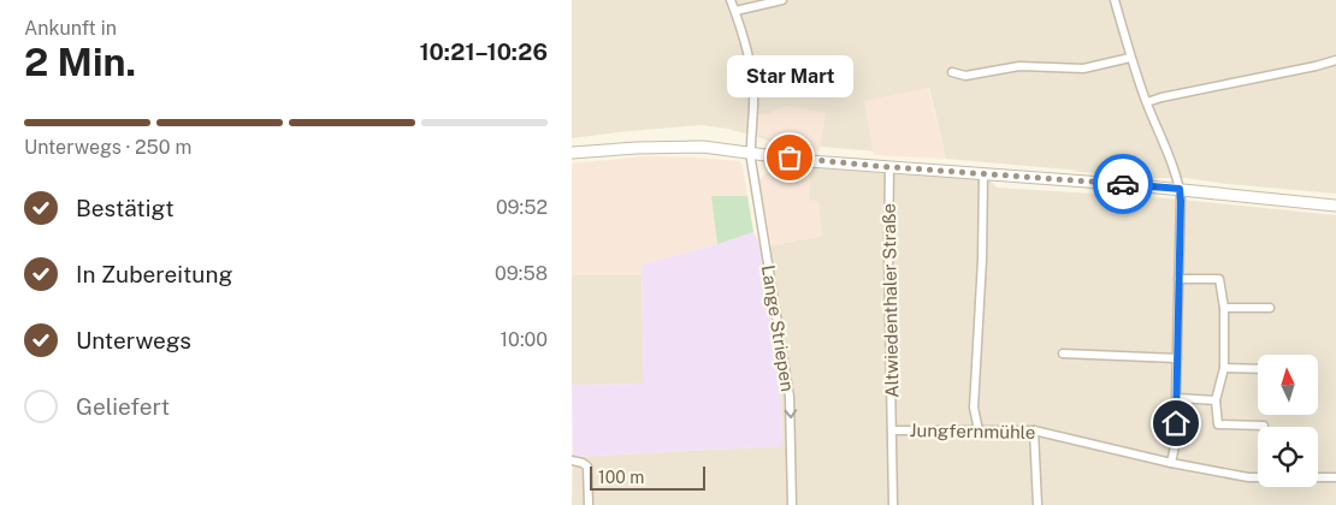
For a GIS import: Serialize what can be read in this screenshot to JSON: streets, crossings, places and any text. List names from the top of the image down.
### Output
{
  "streets": {
    "street": ["Altwiedenthaler Straße", "Lange Striepen", "Jungfernmühle"]
  },
  "crossings": [
    ["Altwiedenthaler Straße", "Jungfernmühle"]
  ],
  "one_way": ["Lange Striepen"],
  "places": ["Star Mart"],
  "scale_bar": "100 m",
  "north": "top",
  "page": {
    "heading": ["2 Min.", "Ankunft in", "10:21–10:26"],
    "bubble": "Star Mart",
    "bar": "Unterwegs · 250 m",
    "list": [
      ["Bestätigt", "09:52"],
      ["In Zubereitung", "09:58"],
      ["Unterwegs", "10:00"],
      "Geliefert"
    ],
    "scale": "100 m"
  }
}
